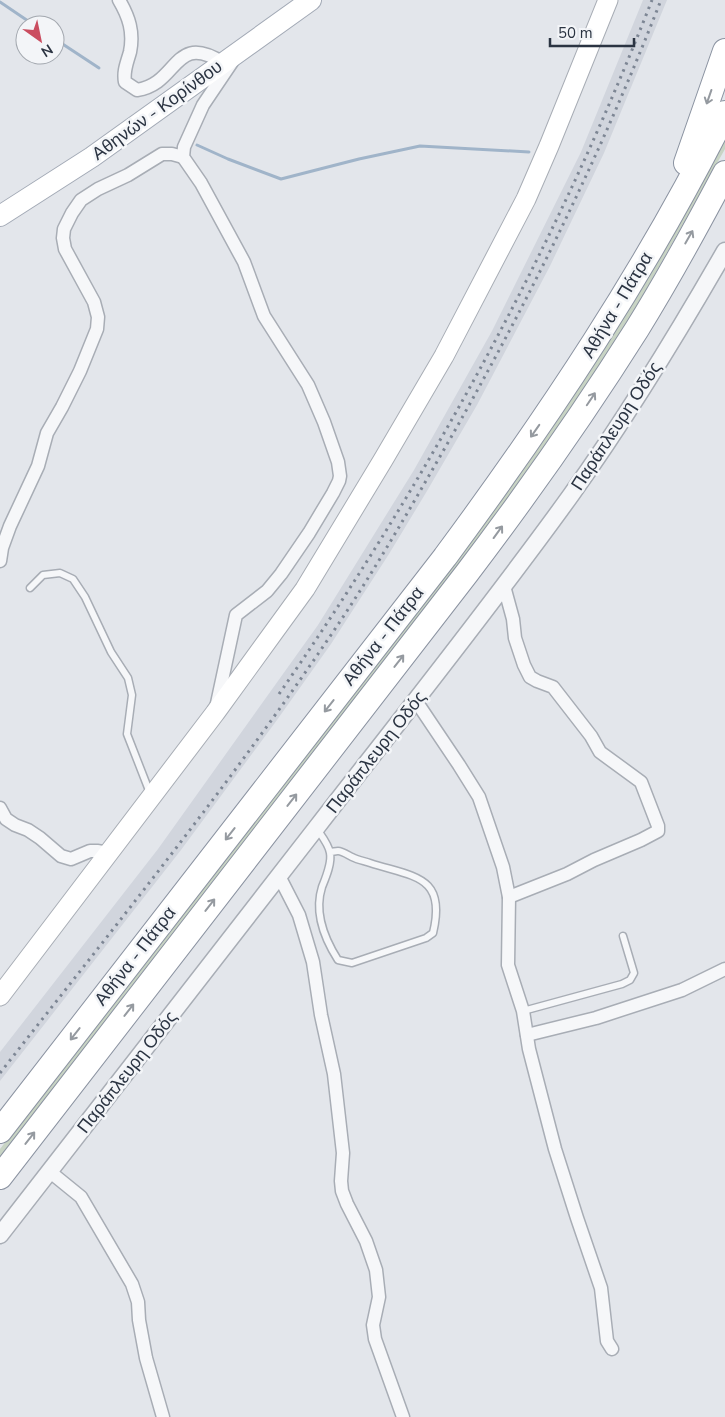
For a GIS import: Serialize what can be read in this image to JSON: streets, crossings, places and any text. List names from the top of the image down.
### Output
{
  "streets": {
    "highway": ["Αθήνα - Πάτρα"],
    "main road": ["Αθηνών - Κορίνθου"],
    "street": ["Παράπλευρη Οδός"]
  },
  "scale_bar": "50 m",
  "north": "bottom right"
}
